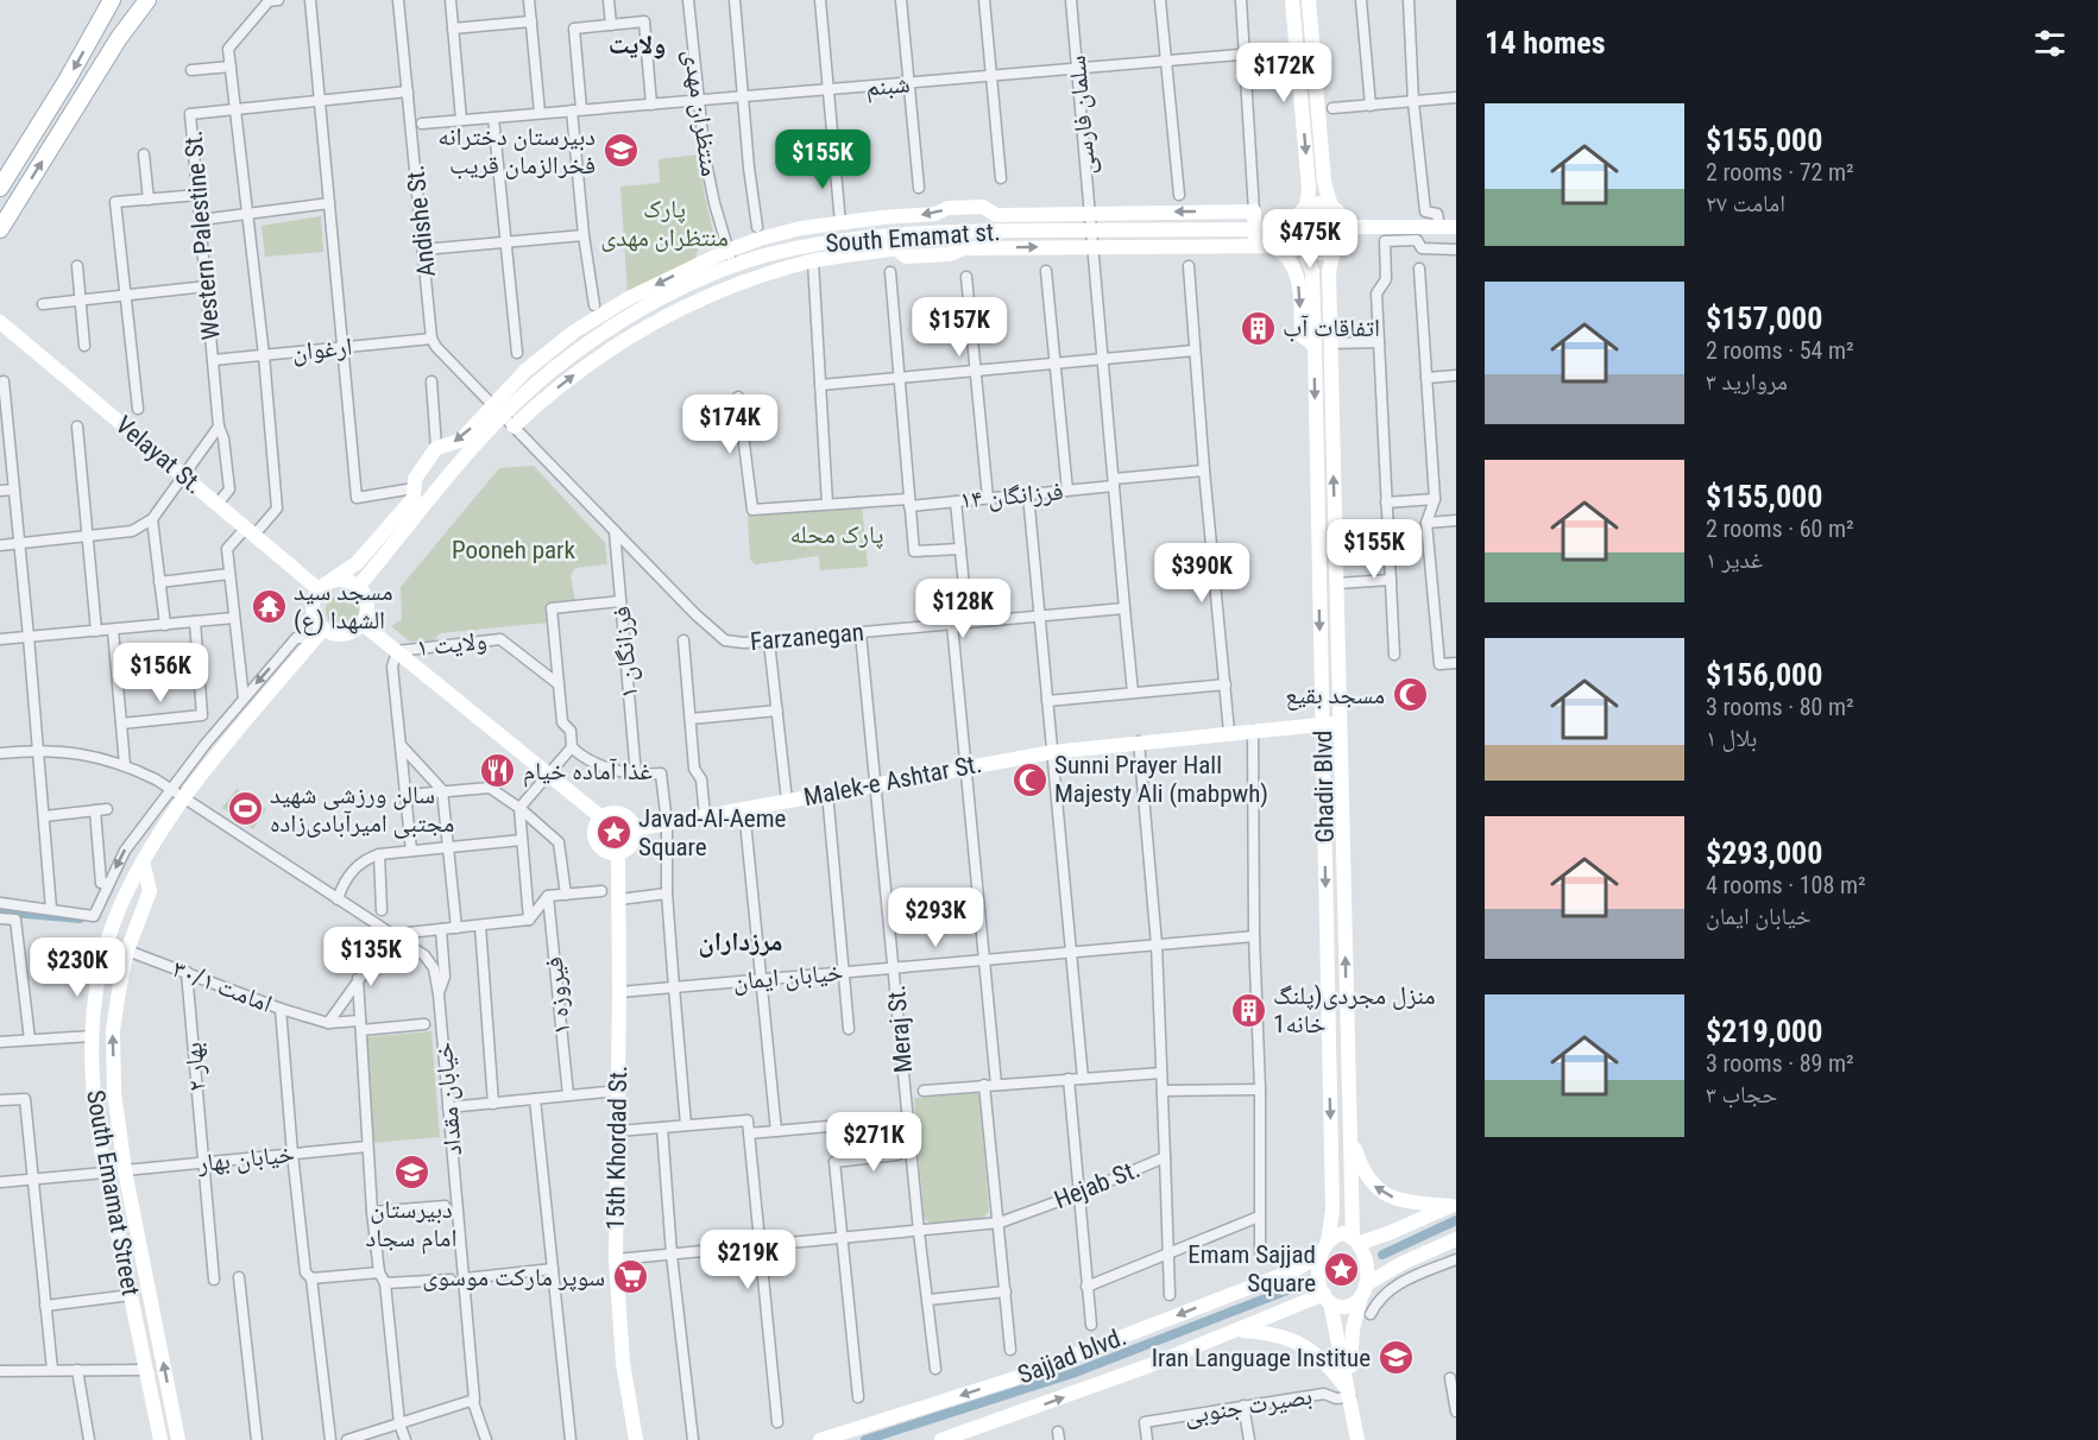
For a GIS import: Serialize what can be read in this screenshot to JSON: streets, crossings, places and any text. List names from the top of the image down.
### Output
{
  "streets": {
    "main road": [
      "South Emamat st.",
      "Velayat St.",
      "Malek-e Ashtar St.",
      "Ghadir Blvd",
      "15th Khordad St.",
      "South Emamat Street",
      "Sajjad blvd."
    ],
    "street": [
      "شبنم",
      "منتظران مهدی",
      "سلمان فارسی",
      "Andishe St.",
      "Western Palestine St.",
      "ارغوان",
      "فرزانگان ۱۴",
      "Farzanegan",
      "ولایت ۱",
      "فرزانگان ۱",
      "خیابان ایمان",
      "امامت ۳۰/۱",
      "فیروزه ۱",
      "Meraj St.",
      "بهار ۲",
      "خیابان مقداد",
      "خیابان بهار",
      "Hejab St.",
      "بصیرت جنوبی"
    ]
  },
  "crossings": [
    ["شبنم", "منتظران مهدی"],
    ["شبنم", "سلمان فارسی"],
    ["منتظران مهدی", "South Emamat st."],
    ["سلمان فارسی", "South Emamat st."],
    ["Andishe St.", "Western Palestine St."],
    ["Andishe St.", "ارغوان"],
    ["Western Palestine St.", "ارغوان"],
    ["Western Palestine St.", "Velayat St."],
    ["South Emamat st.", "Velayat St."],
    ["South Emamat st.", "Farzanegan"],
    ["South Emamat st.", "Ghadir Blvd"],
    ["South Emamat st.", "South Emamat Street"],
    ["Velayat St.", "South Emamat Street"],
    ["Farzanegan", "فرزانگان ۱"],
    ["Farzanegan", "Meraj St."],
    ["Malek-e Ashtar St.", "Ghadir Blvd"],
    ["Malek-e Ashtar St.", "Meraj St."],
    ["Malek-e Ashtar St.", "15th Khordad St."],
    ["Malek-e Ashtar St.", "Hejab St."],
    ["Ghadir Blvd", "Sajjad blvd."],
    ["خیابان ایمان", "Meraj St."],
    ["خیابان ایمان", "15th Khordad St."],
    ["خیابان ایمان", "Hejab St."],
    ["امامت ۳۰/۱", "بهار ۲"],
    ["Meraj St.", "Hejab St."],
    ["بهار ۲", "خیابان بهار"],
    ["خیابان مقداد", "South Emamat Street"],
    ["15th Khordad St.", "Hejab St."]
  ],
  "districts": ["ولایت", "مرزداران"],
  "parks": ["پارک منتظران مهدی", "پارک محله", "Pooneh park"],
  "places": {
    "school or university": ["دبیرستان دخترانه فخرالزمان قریب", "دبیرستان امام سجاد", "Iran Language Institue"],
    "building": ["اتفاقات آب", "منزل مجردی(پلنگ خانه1"],
    "temple": ["مسجد سید الشهدا (ع)"],
    "mosque": ["مسجد بقیع", "Sunni Prayer Hall Majesty Ali (mabpwh)"],
    "restaurant": ["غذا آماده خیام"],
    "sports": ["سالن ورزشی شهید مجتبی امیرآبادی‌زاده"],
    "place": ["Javad-Al-Aeme Square", "Emam Sajjad Square"],
    "supermarket": ["سوپر مارکت موسوی"]
  },
  "page": {
    "heading": "14 homes",
    "price": [
      "$172K",
      "$155K",
      "$475K",
      "$157K",
      "$174K",
      "$155K",
      "$390K",
      "$128K",
      "$156K",
      "$293K",
      "$135K",
      "$230K",
      "$271K",
      "$219K"
    ],
    "list": [
      {
        "name": "$155,000",
        "note": "2 rooms · 72 m² · امامت ۲۷"
      },
      {
        "name": "$157,000",
        "note": "2 rooms · 54 m² · مروارید ۳"
      },
      {
        "name": "$155,000",
        "note": "2 rooms · 60 m² · غدیر ۱"
      },
      {
        "name": "$156,000",
        "note": "3 rooms · 80 m² · بلال ۱"
      },
      {
        "name": "$293,000",
        "note": "4 rooms · 108 m² · خیابان ایمان"
      },
      {
        "name": "$219,000",
        "note": "3 rooms · 89 m² · حجاب ۳"
      }
    ]
  }
}
